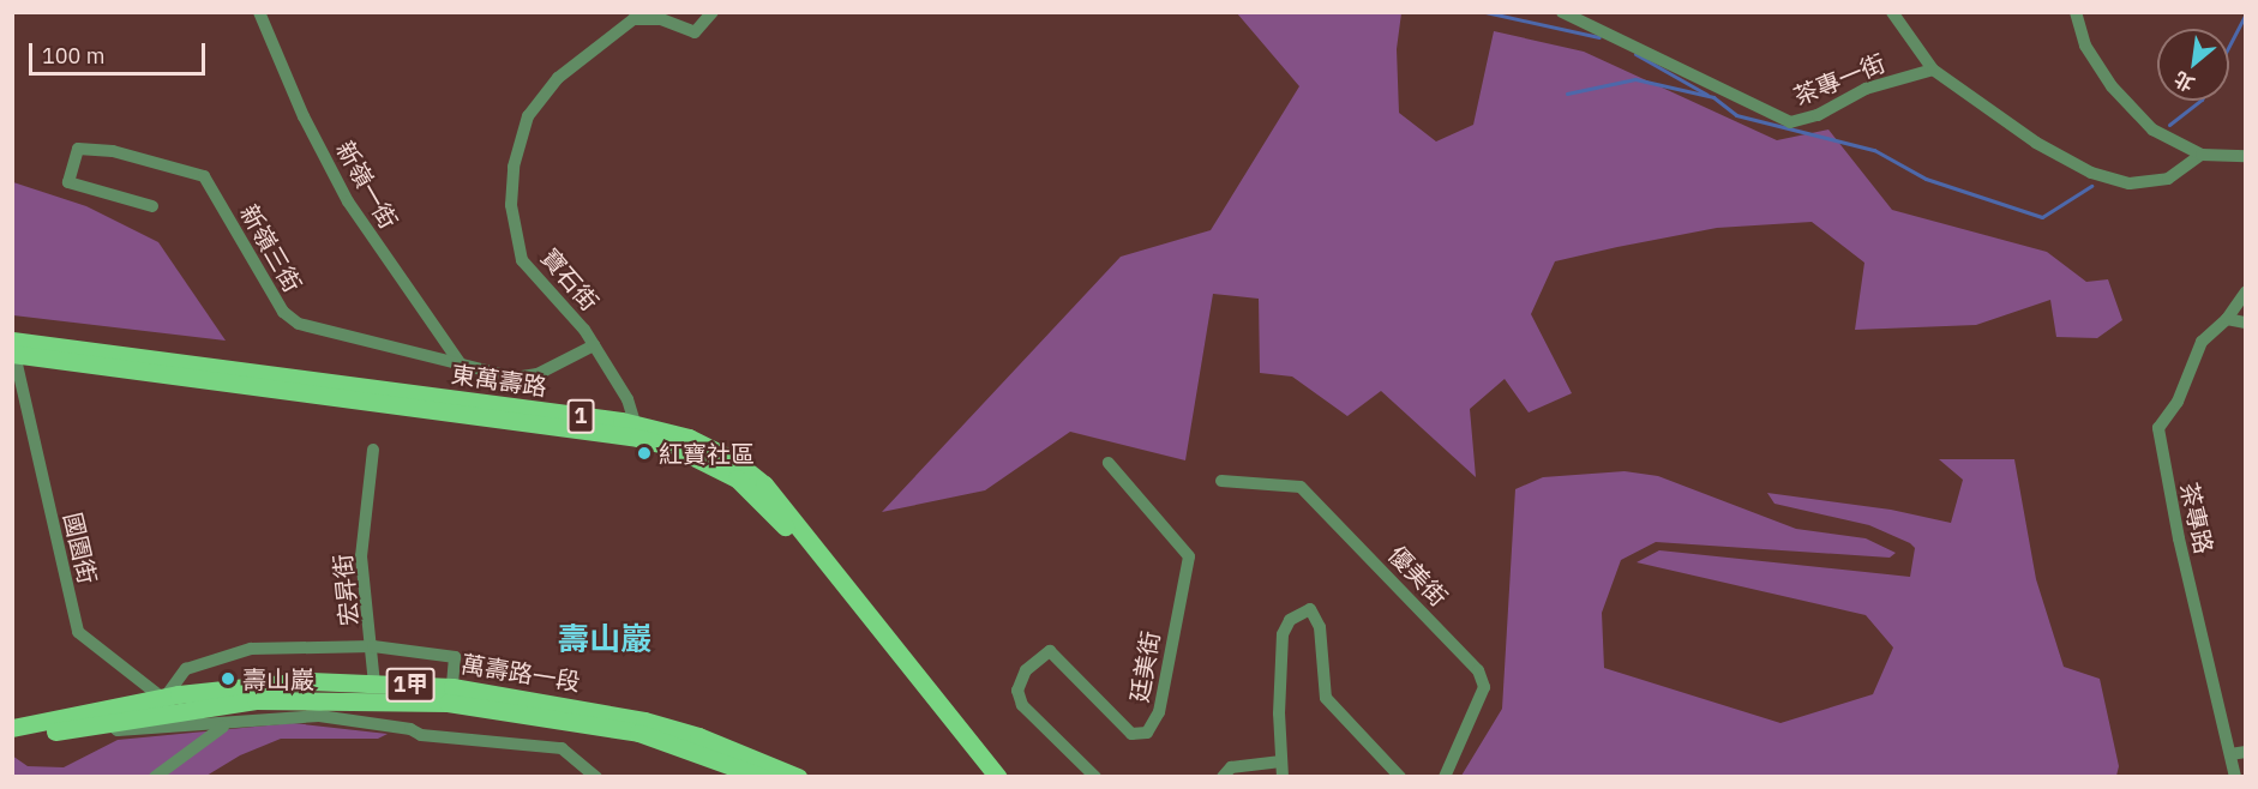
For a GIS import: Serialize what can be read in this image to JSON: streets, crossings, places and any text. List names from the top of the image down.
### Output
{
  "streets": {
    "main road": [
      "東萬壽路",
      "1",
      "萬壽路一段",
      "1甲"
    ],
    "street": [
      "茶專一街",
      "新嶺一街",
      "新嶺三街",
      "寶石街",
      "茶專路",
      "國園街",
      "優美街",
      "宏昇街",
      "廷美街"
    ]
  },
  "crossings": [
    ["新嶺一街", "新嶺三街"],
    ["新嶺三街", "寶石街"],
    ["寶石街", "東萬壽路"],
    ["東萬壽路", "國園街"],
    ["國園街", "萬壽路一段"],
    ["宏昇街", "萬壽路一段"]
  ],
  "districts": ["壽山巖"],
  "places": ["紅寶社區", "壽山巖"],
  "scale_bar": "100 m",
  "north": "bottom left"
}
